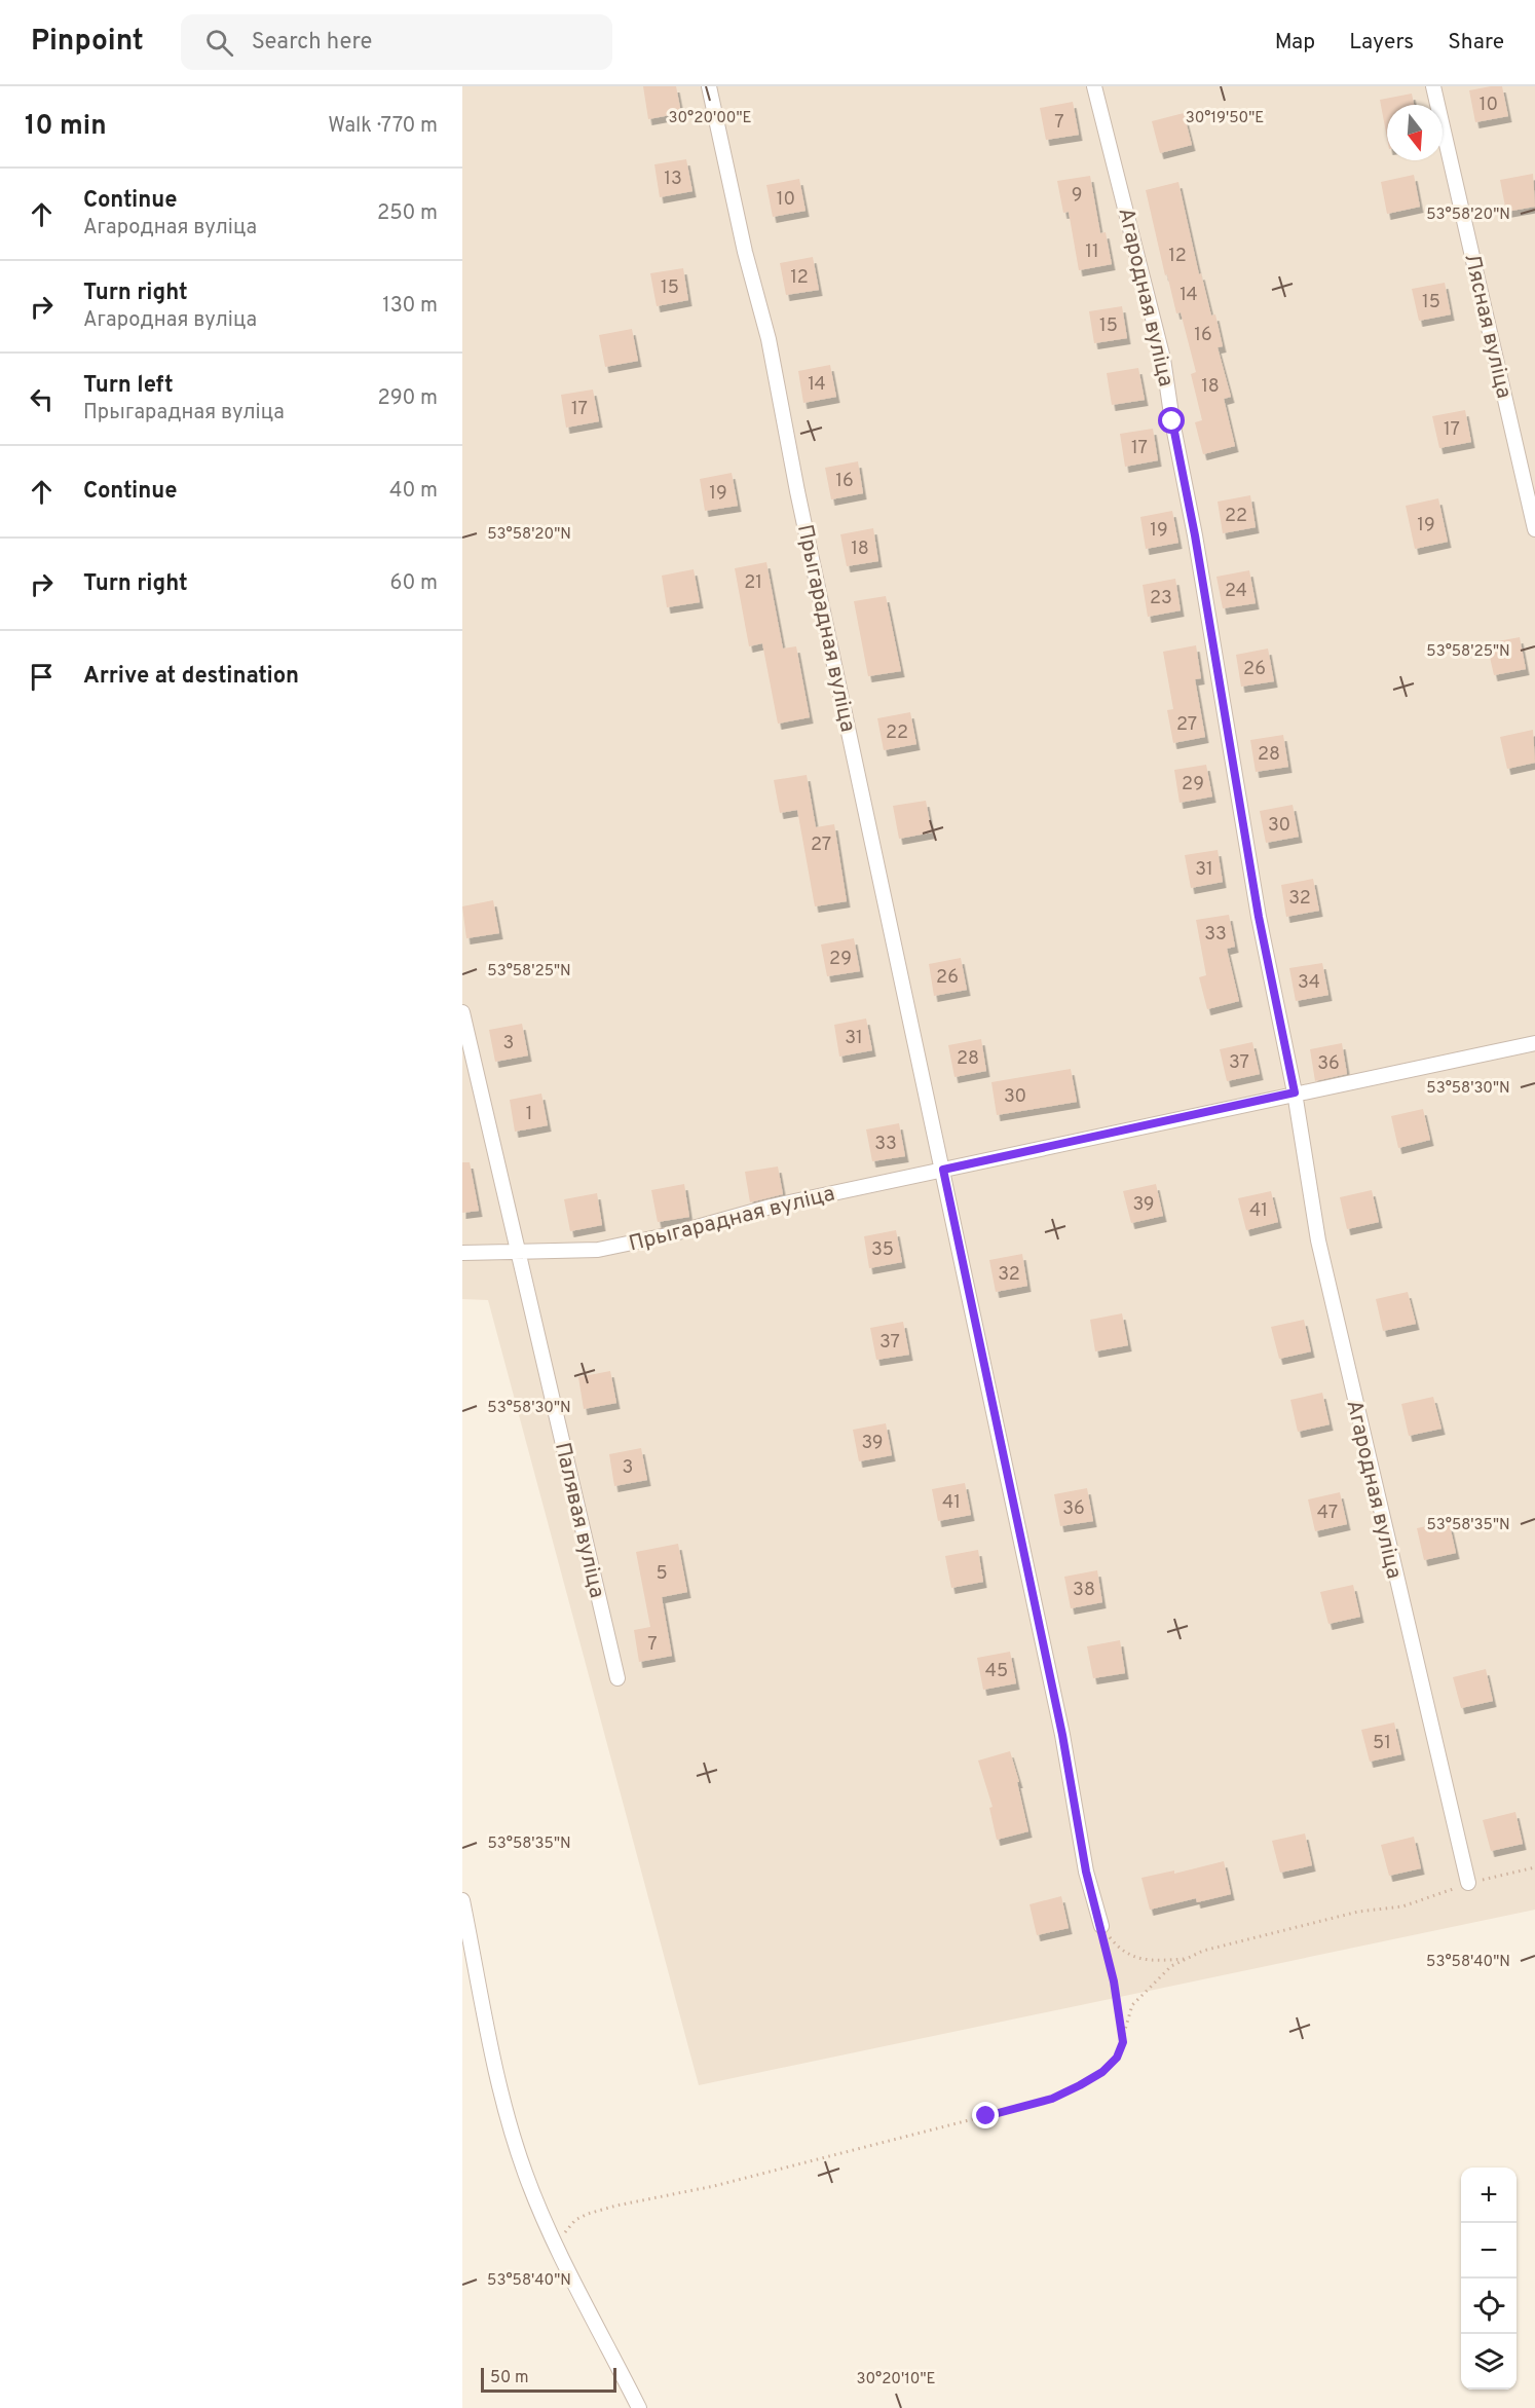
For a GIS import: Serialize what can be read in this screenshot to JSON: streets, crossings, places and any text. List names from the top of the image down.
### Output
{
  "streets": {
    "street": [
      "Агародная вуліца",
      "Лясная вуліца",
      "Прыгарадная вуліца",
      "Палявая вуліца"
    ]
  },
  "crossings": [
    ["Прыгарадная вуліца", "Палявая вуліца"]
  ],
  "house_numbers": [
    "10",
    "7",
    "13",
    "9",
    "10",
    "11",
    "12",
    "12",
    "15",
    "14",
    "15",
    "15",
    "16",
    "14",
    "18",
    "17",
    "17",
    "17",
    "16",
    "19",
    "22",
    "19",
    "19",
    "18",
    "21",
    "24",
    "23",
    "26",
    "27",
    "22",
    "28",
    "29",
    "30",
    "27",
    "31",
    "32",
    "33",
    "29",
    "26",
    "34",
    "31",
    "3",
    "28",
    "37",
    "36",
    "30",
    "1",
    "33",
    "39",
    "41",
    "35",
    "32",
    "37",
    "39",
    "3",
    "41",
    "36",
    "47",
    "5",
    "38",
    "7",
    "45",
    "51"
  ],
  "scale_bar": "50 m",
  "north": "bottom",
  "page": {
    "header": "Pinpoint",
    "search": "Search here",
    "nav": ["Map", "Layers", "Share"],
    "heading": ["10 min", "Walk · 770 m"],
    "list": [
      ["Continue", "Агародная вуліца", "250 m"],
      ["Turn right", "Агародная вуліца", "130 m"],
      ["Turn left", "Прыгарадная вуліца", "290 m"],
      ["Continue", "40 m"],
      ["Turn right", "60 m"],
      "Arrive at destination"
    ],
    "map_buttons": ["+", "−"],
    "scale": "50 m"
  },
  "coordinates": [
    "30°20'00\"E",
    "30°19'50\"E",
    "53°58'20\"N",
    "53°58'25\"N",
    "53°58'30\"N",
    "53°58'35\"N",
    "53°58'40\"N",
    "30°20'10\"E"
  ]
}
